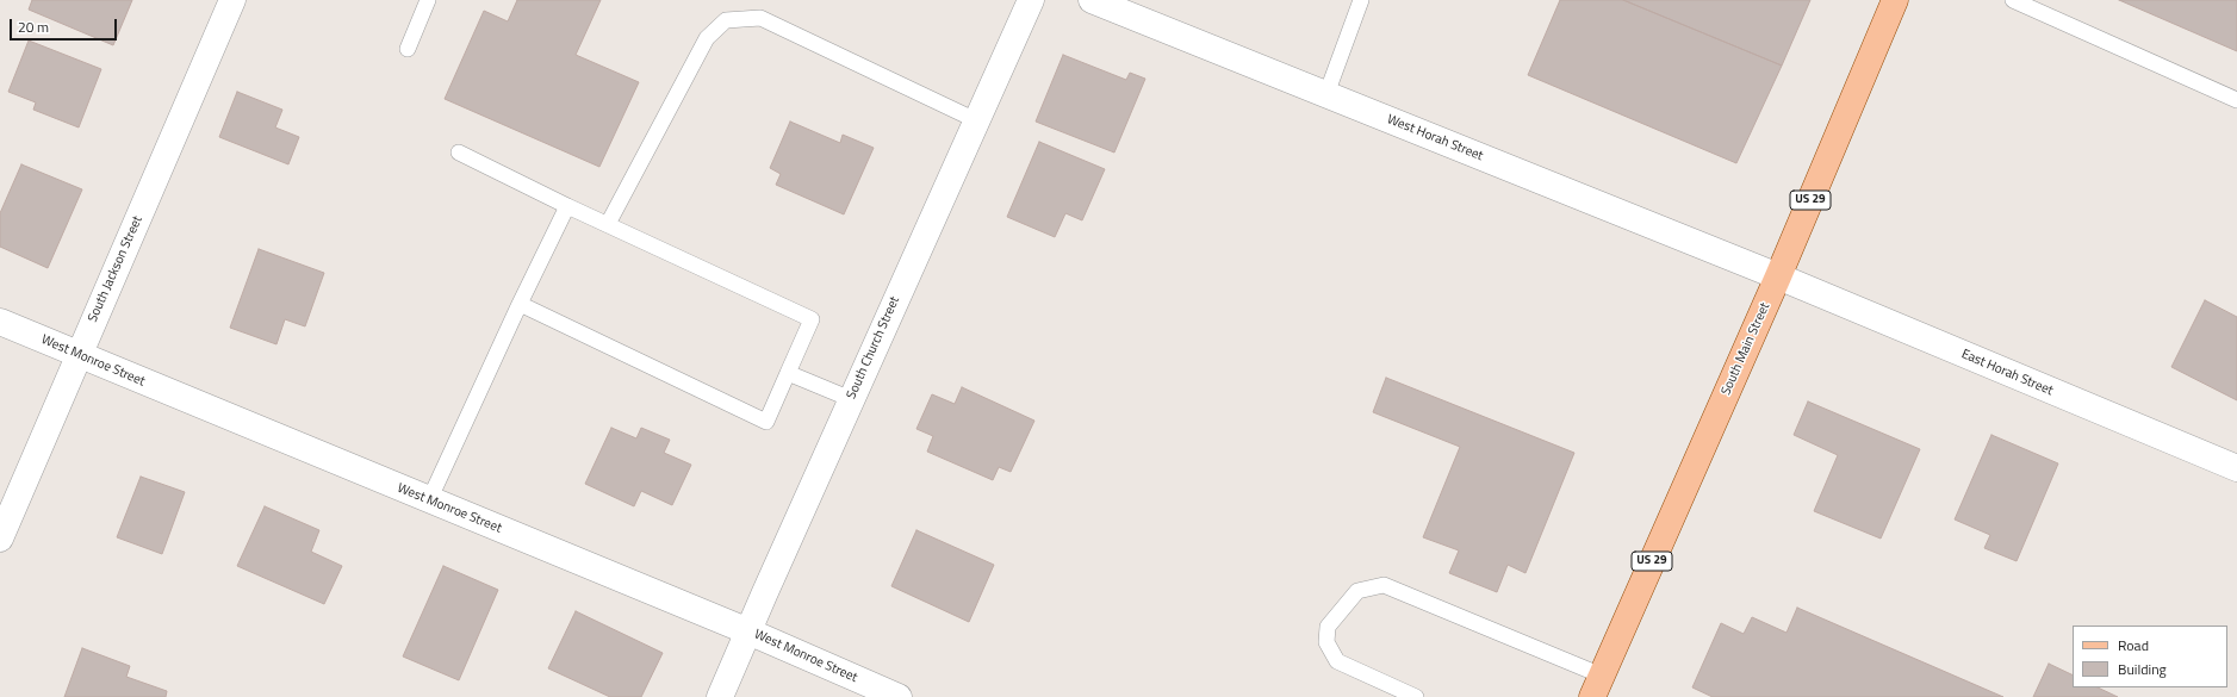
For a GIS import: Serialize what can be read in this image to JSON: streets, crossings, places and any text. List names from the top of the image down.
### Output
{
  "streets": {
    "main road": ["US 29", "South Main Street"],
    "street": [
      "West Horah Street",
      "South Jackson Street",
      "South Church Street",
      "West Monroe Street",
      "East Horah Street"
    ]
  },
  "crossings": [
    ["West Horah Street", "South Main Street"],
    ["West Horah Street", "East Horah Street"],
    ["South Jackson Street", "West Monroe Street"],
    ["South Church Street", "West Monroe Street"],
    ["South Main Street", "East Horah Street"]
  ],
  "legend": ["Road", "Building"],
  "scale_bar": "20 m"
}
